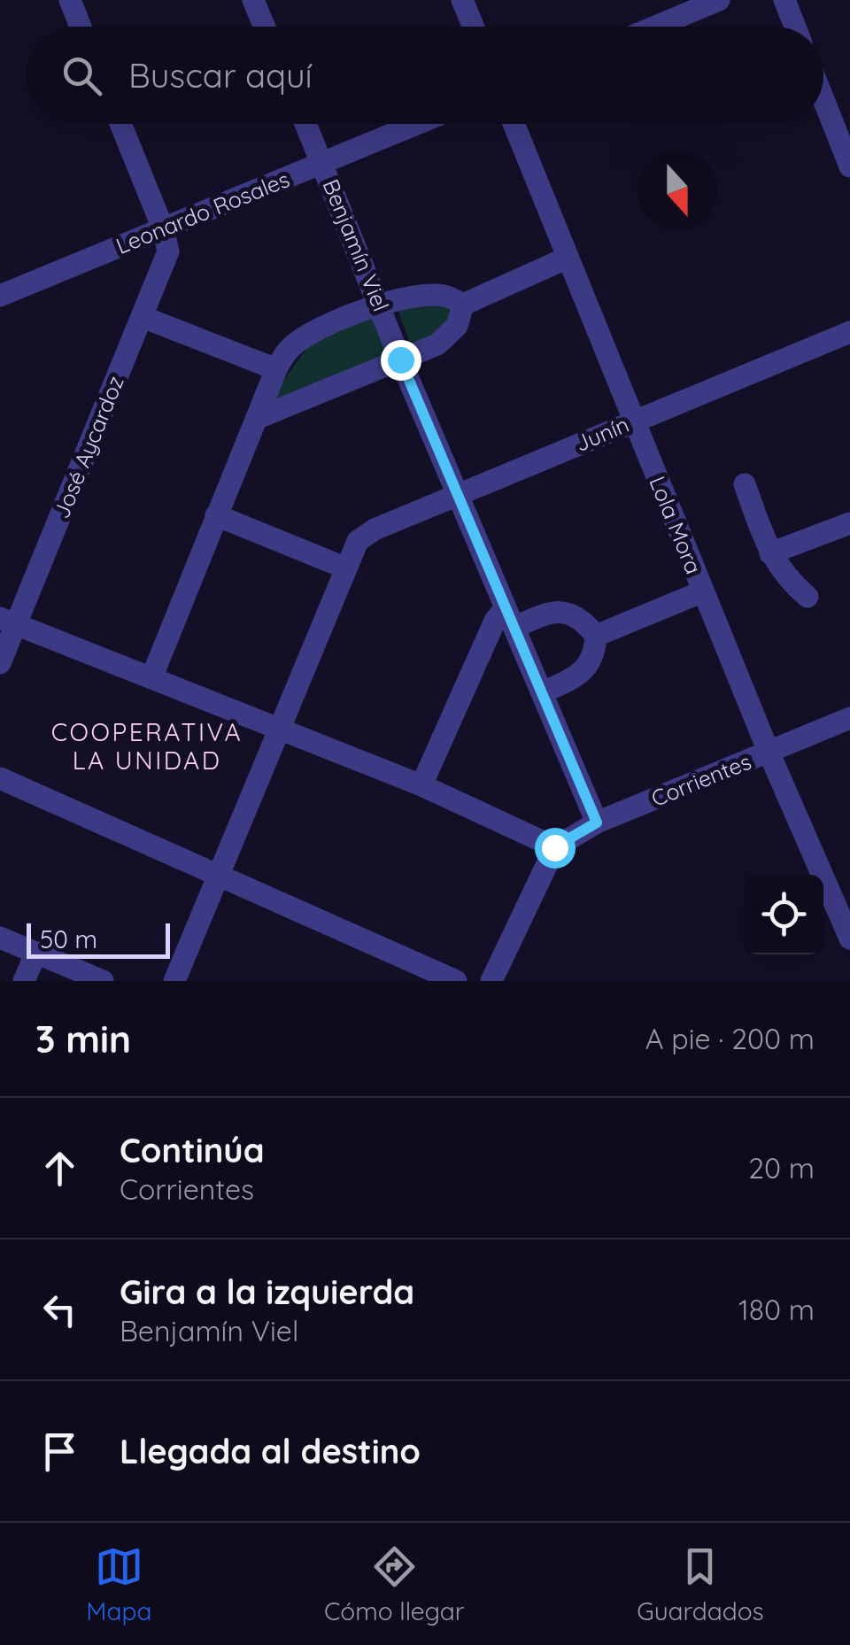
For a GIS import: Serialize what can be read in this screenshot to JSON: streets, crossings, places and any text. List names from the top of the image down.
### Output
{
  "streets": {
    "street": [
      "Leonardo Rosales",
      "Benjamín Viel",
      "Junín",
      "José Aycardoz",
      "Lola Mora",
      "Corrientes"
    ]
  },
  "crossings": [
    ["Leonardo Rosales", "Benjamín Viel"],
    ["Leonardo Rosales", "José Aycardoz"],
    ["Benjamín Viel", "Junín"],
    ["Benjamín Viel", "Corrientes"],
    ["Junín", "Lola Mora"],
    ["Lola Mora", "Corrientes"]
  ],
  "districts": ["COOPERATIVA LA UNIDAD"],
  "scale_bar": "50 m",
  "north": "bottom",
  "page": {
    "search": "Buscar aquí",
    "scale": "50 m",
    "heading": ["3 min", "A pie · 200 m"],
    "list": [
      ["Continúa", "Corrientes", "20 m"],
      ["Gira a la izquierda", "Benjamín Viel", "180 m"],
      "Llegada al destino"
    ],
    "nav": ["Mapa", "Cómo llegar", "Guardados"]
  }
}
